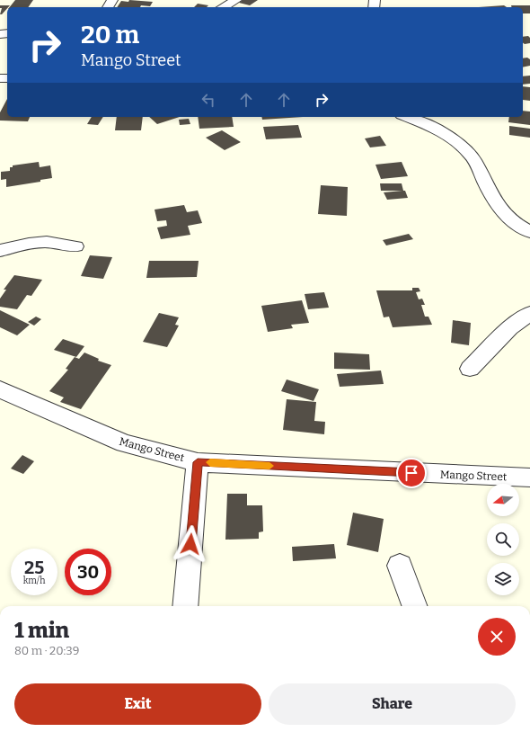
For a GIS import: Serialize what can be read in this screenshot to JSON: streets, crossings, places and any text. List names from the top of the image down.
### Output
{
  "streets": {
    "street": ["Mango Street"]
  },
  "north": "left",
  "page": {
    "turn": ["20 m", "Mango Street"],
    "speed": "25 km/h",
    "limit": "30",
    "heading": ["1 min", "80 m · 20:39"],
    "buttons": ["Exit", "Share"]
  }
}
